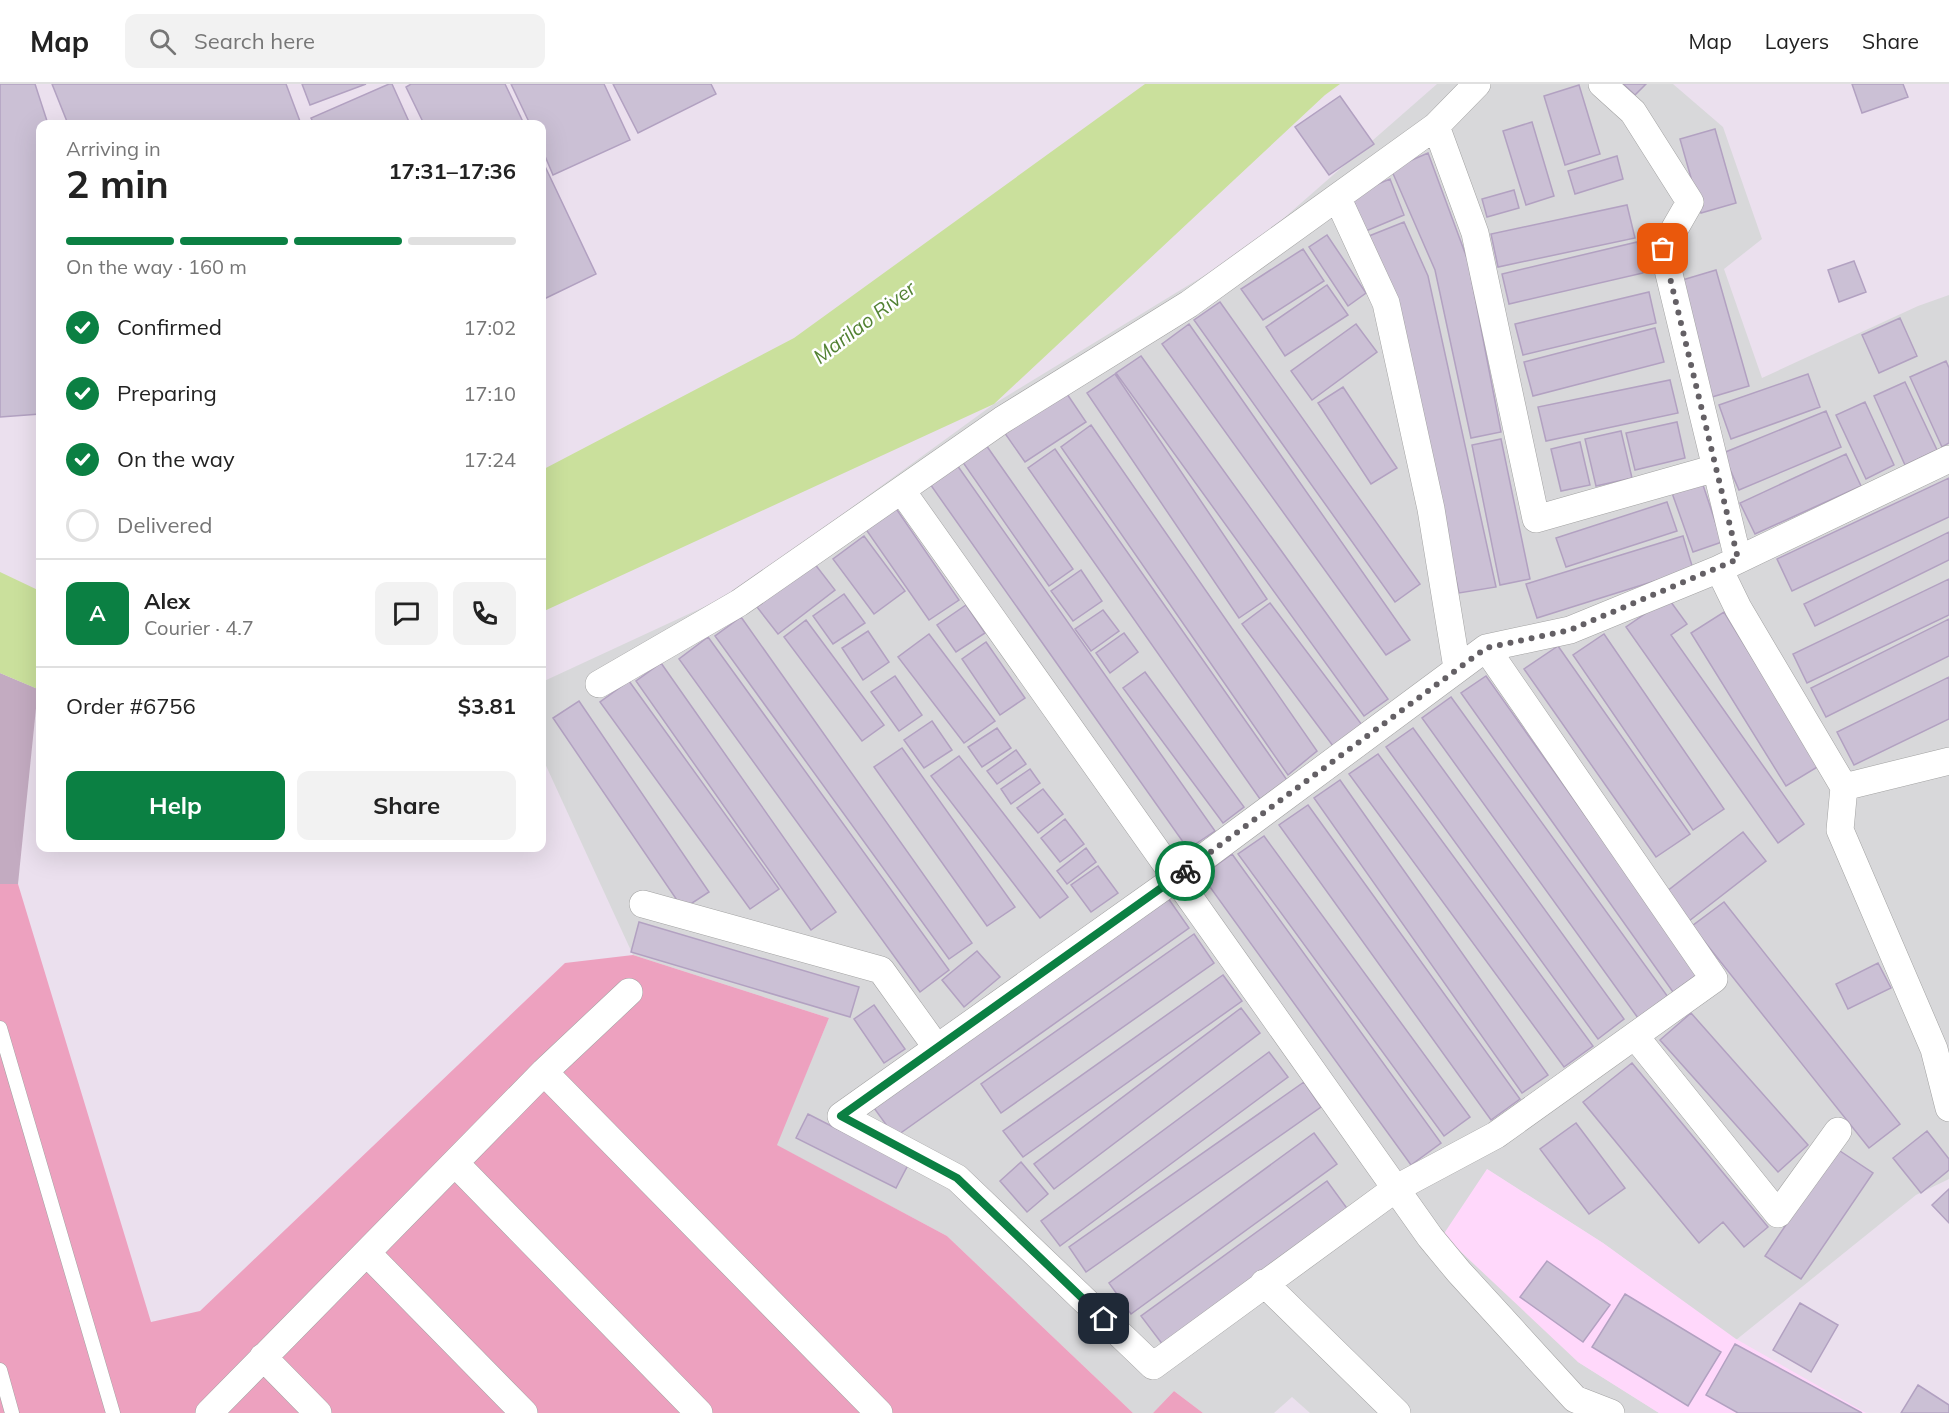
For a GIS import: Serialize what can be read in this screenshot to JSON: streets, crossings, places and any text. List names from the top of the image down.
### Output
{
  "water": ["Marilao River"],
  "page": {
    "header": "Map",
    "search": "Search here",
    "nav": ["Map", "Layers", "Share"],
    "heading": ["2 min", "Arriving in", "17:31–17:36"],
    "panel": [
      "Alex",
      "Courier · 4.7",
      "Order #6756",
      "$3.81"
    ],
    "bar": "On the way · 160 m",
    "list": [
      ["Confirmed", "17:02"],
      ["Preparing", "17:10"],
      ["On the way", "17:24"],
      "Delivered"
    ],
    "round": "A",
    "buttons": ["Help", "Share"]
  }
}
